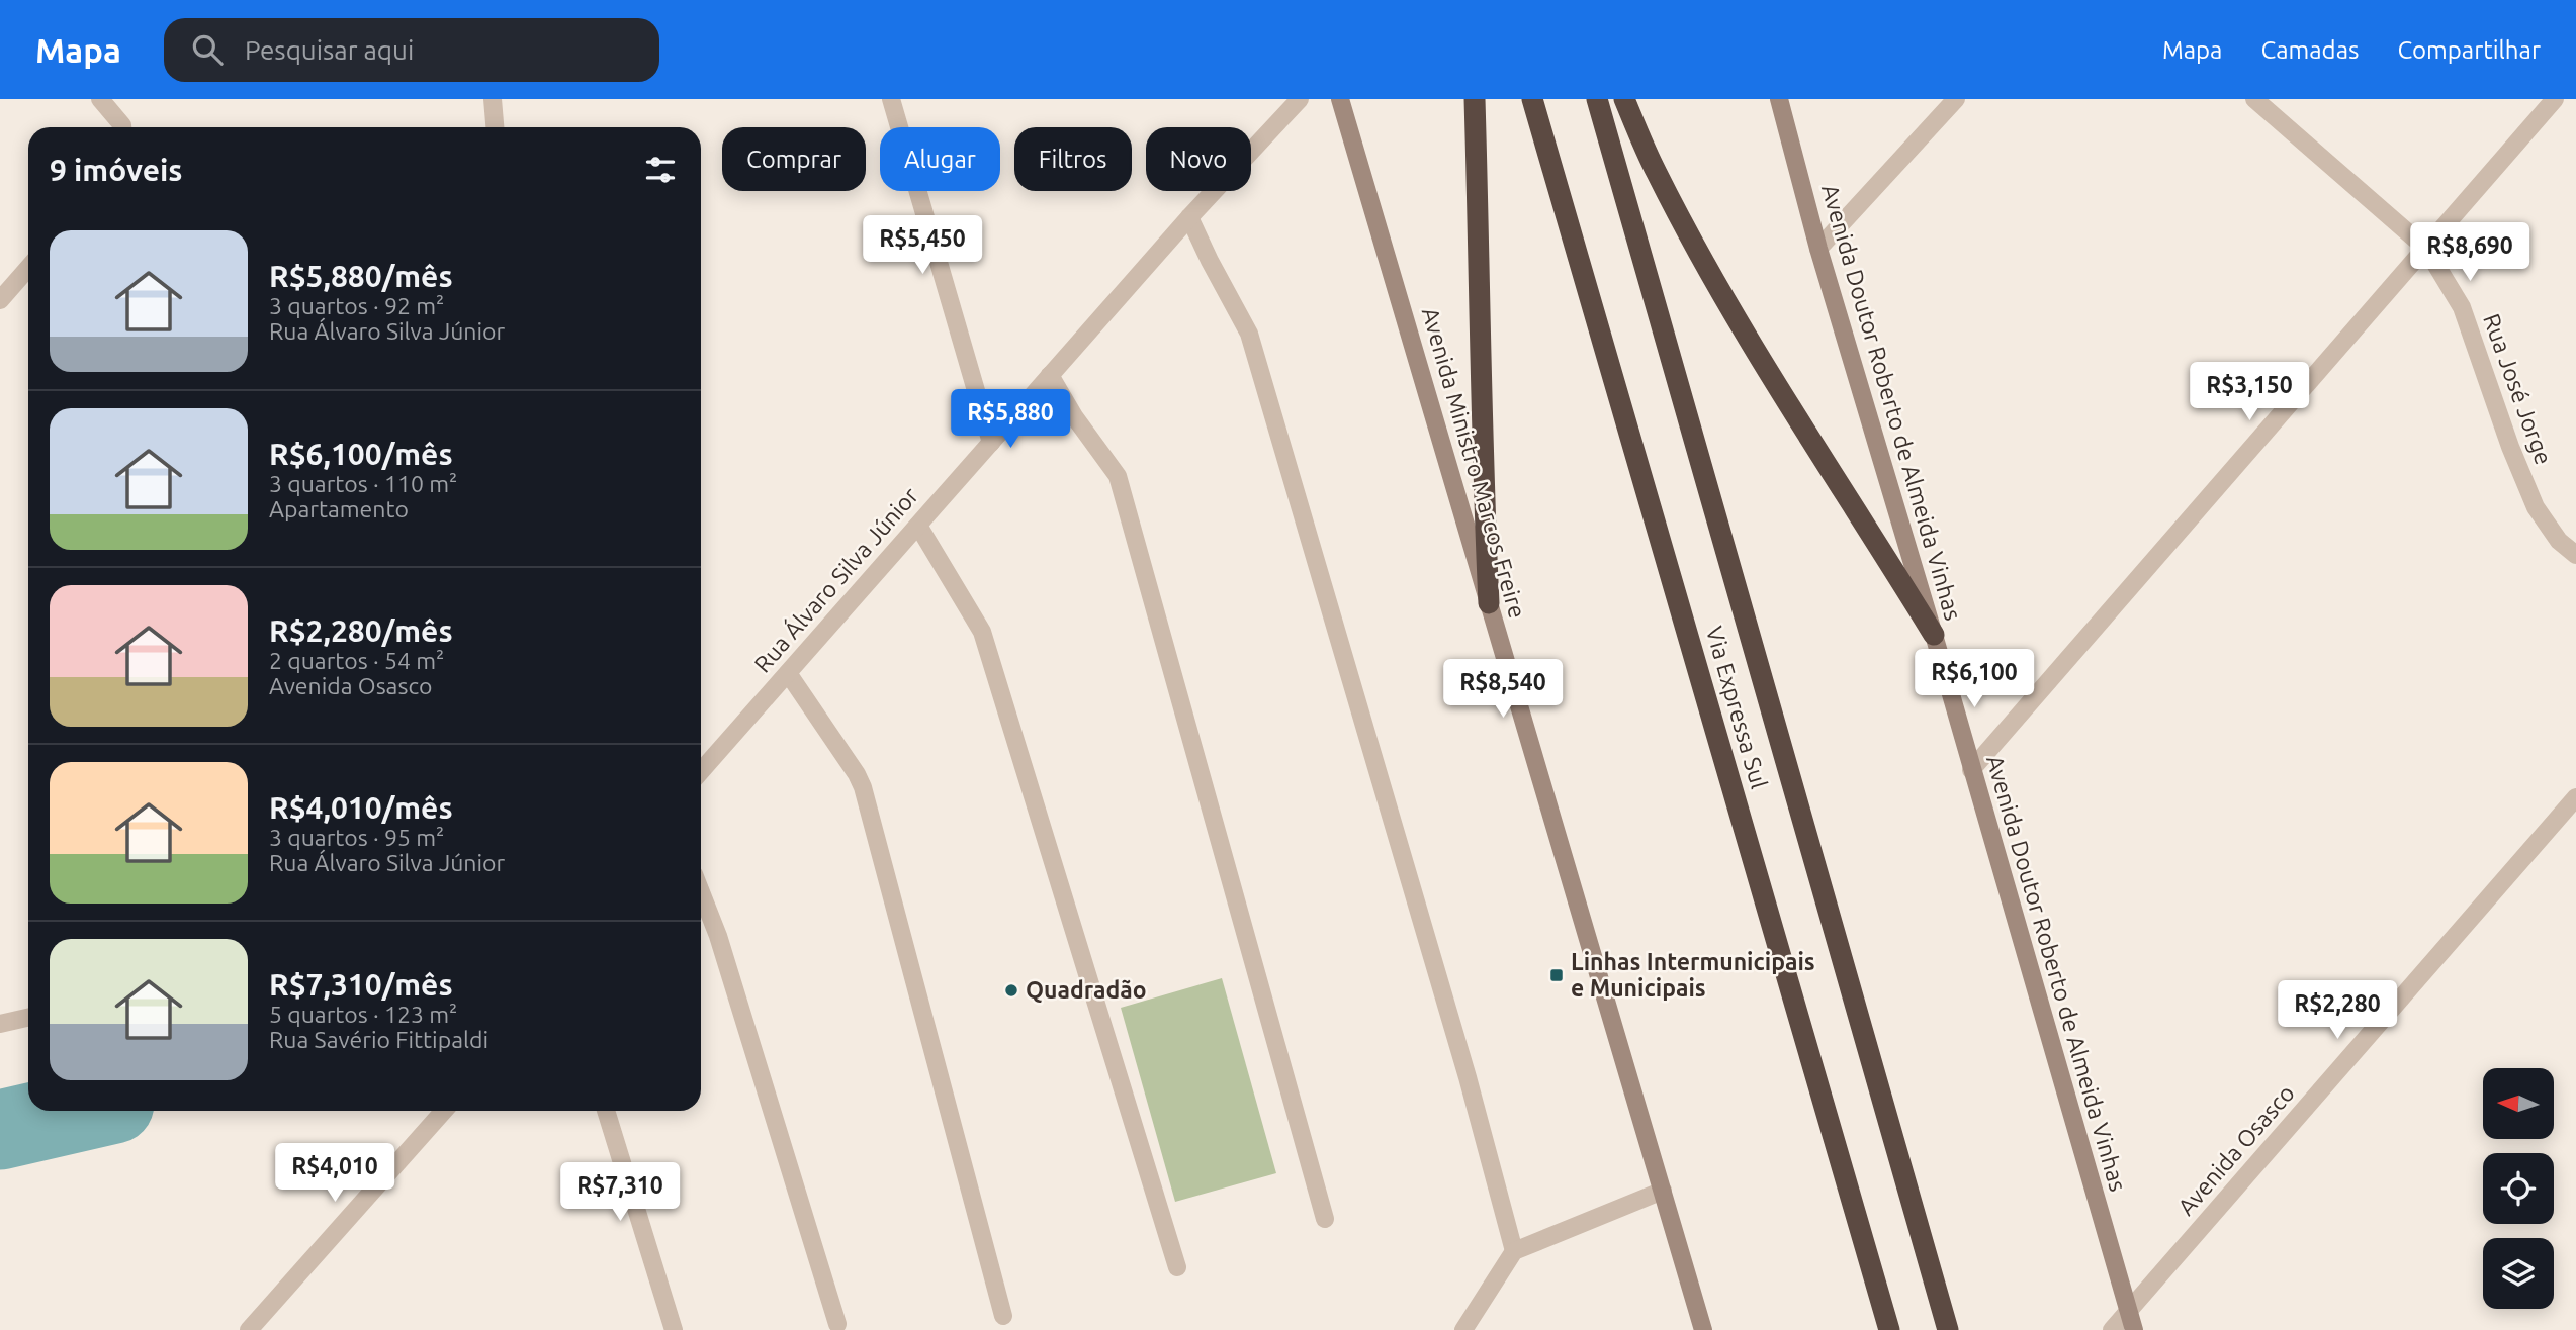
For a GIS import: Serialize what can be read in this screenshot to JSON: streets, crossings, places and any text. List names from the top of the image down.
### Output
{
  "streets": {
    "highway": ["Via Expressa Sul"],
    "main road": ["Avenida Doutor Roberto de Almeida Vinhas", "Avenida Ministro Marcos Freire"],
    "street": ["Rua José Jorge", "Rua Álvaro Silva Júnior", "Avenida Osasco"]
  },
  "crossings": [
    ["Avenida Doutor Roberto de Almeida Vinhas", "Avenida Osasco"]
  ],
  "places": {
    "transit": ["Linhas Intermunicipais e Municipais"],
    "other": ["Quadradão"]
  },
  "north": "left",
  "page": {
    "header": "Mapa",
    "search": "Pesquisar aqui",
    "nav": ["Mapa", "Camadas", "Compartilhar"],
    "chip": [
      "Comprar",
      "Alugar",
      "Filtros",
      "Novo"
    ],
    "heading": "9 imóveis",
    "list": [
      {
        "name": "R$5,880/mês",
        "note": "3 quartos · 92 m² · Rua Álvaro Silva Júnior"
      },
      {
        "name": "R$6,100/mês",
        "note": "3 quartos · 110 m² · Apartamento"
      },
      {
        "name": "R$2,280/mês",
        "note": "2 quartos · 54 m² · Avenida Osasco"
      },
      {
        "name": "R$4,010/mês",
        "note": "3 quartos · 95 m² · Rua Álvaro Silva Júnior"
      },
      {
        "name": "R$7,310/mês",
        "note": "5 quartos · 123 m² · Rua Savério Fittipaldi"
      }
    ],
    "price": [
      "R$5,450",
      "R$8,690",
      "R$3,150",
      "R$5,880",
      "R$6,100",
      "R$8,540",
      "R$2,280",
      "R$4,010",
      "R$7,310"
    ]
  }
}
